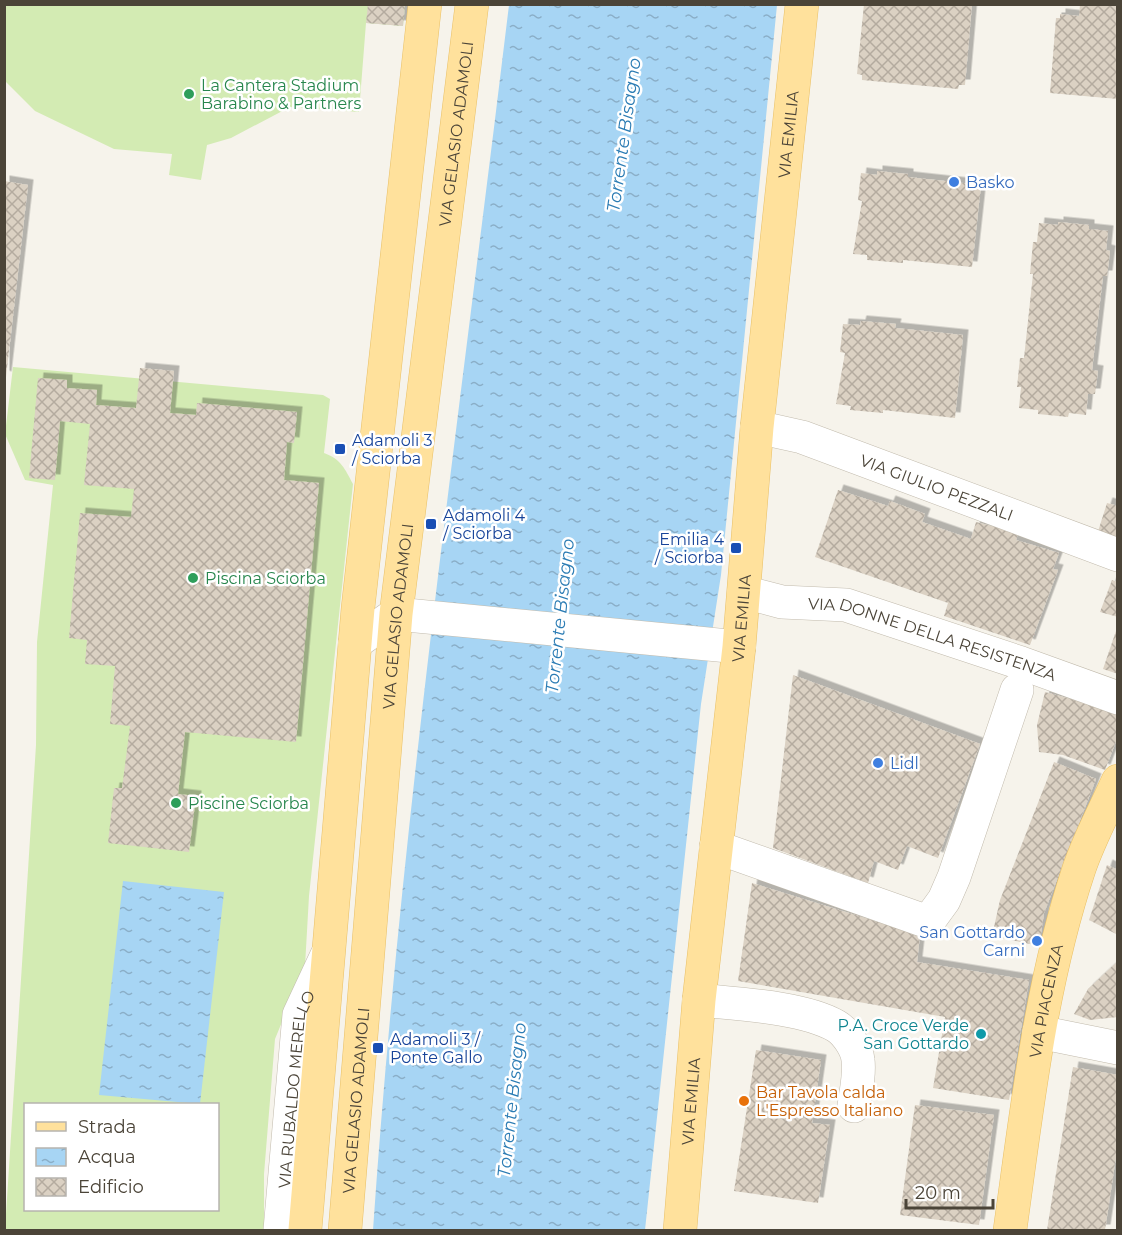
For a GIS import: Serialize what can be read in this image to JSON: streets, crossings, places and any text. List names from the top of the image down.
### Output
{
  "streets": {
    "main road": ["VIA GELASIO ADAMOLI", "VIA EMILIA", "VIA PIACENZA"],
    "street": ["VIA GIULIO PEZZALI", "VIA DONNE DELLA RESISTENZA", "VIA RUBALDO MERELLO"]
  },
  "crossings": [
    ["VIA EMILIA", "VIA GIULIO PEZZALI"],
    ["VIA EMILIA", "VIA DONNE DELLA RESISTENZA"]
  ],
  "water": ["Torrente Bisagno"],
  "places": {
    "other": [
      "La Cantera Stadium Barabino & Partners",
      "Basko",
      "Piscina Sciorba",
      "Lidl",
      "Piscine Sciorba",
      "San Gottardo Carni",
      "P.A. Croce Verde San Gottardo",
      "Bar Tavola calda L'Espresso Italiano"
    ],
    "transit": [
      "Adamoli 3 / Sciorba",
      "Adamoli 4 / Sciorba",
      "Emilia 4 / Sciorba",
      "Adamoli 3 / Ponte Gallo"
    ]
  },
  "legend": ["Strada", "Acqua", "Edificio"],
  "scale_bar": "20 m"
}
